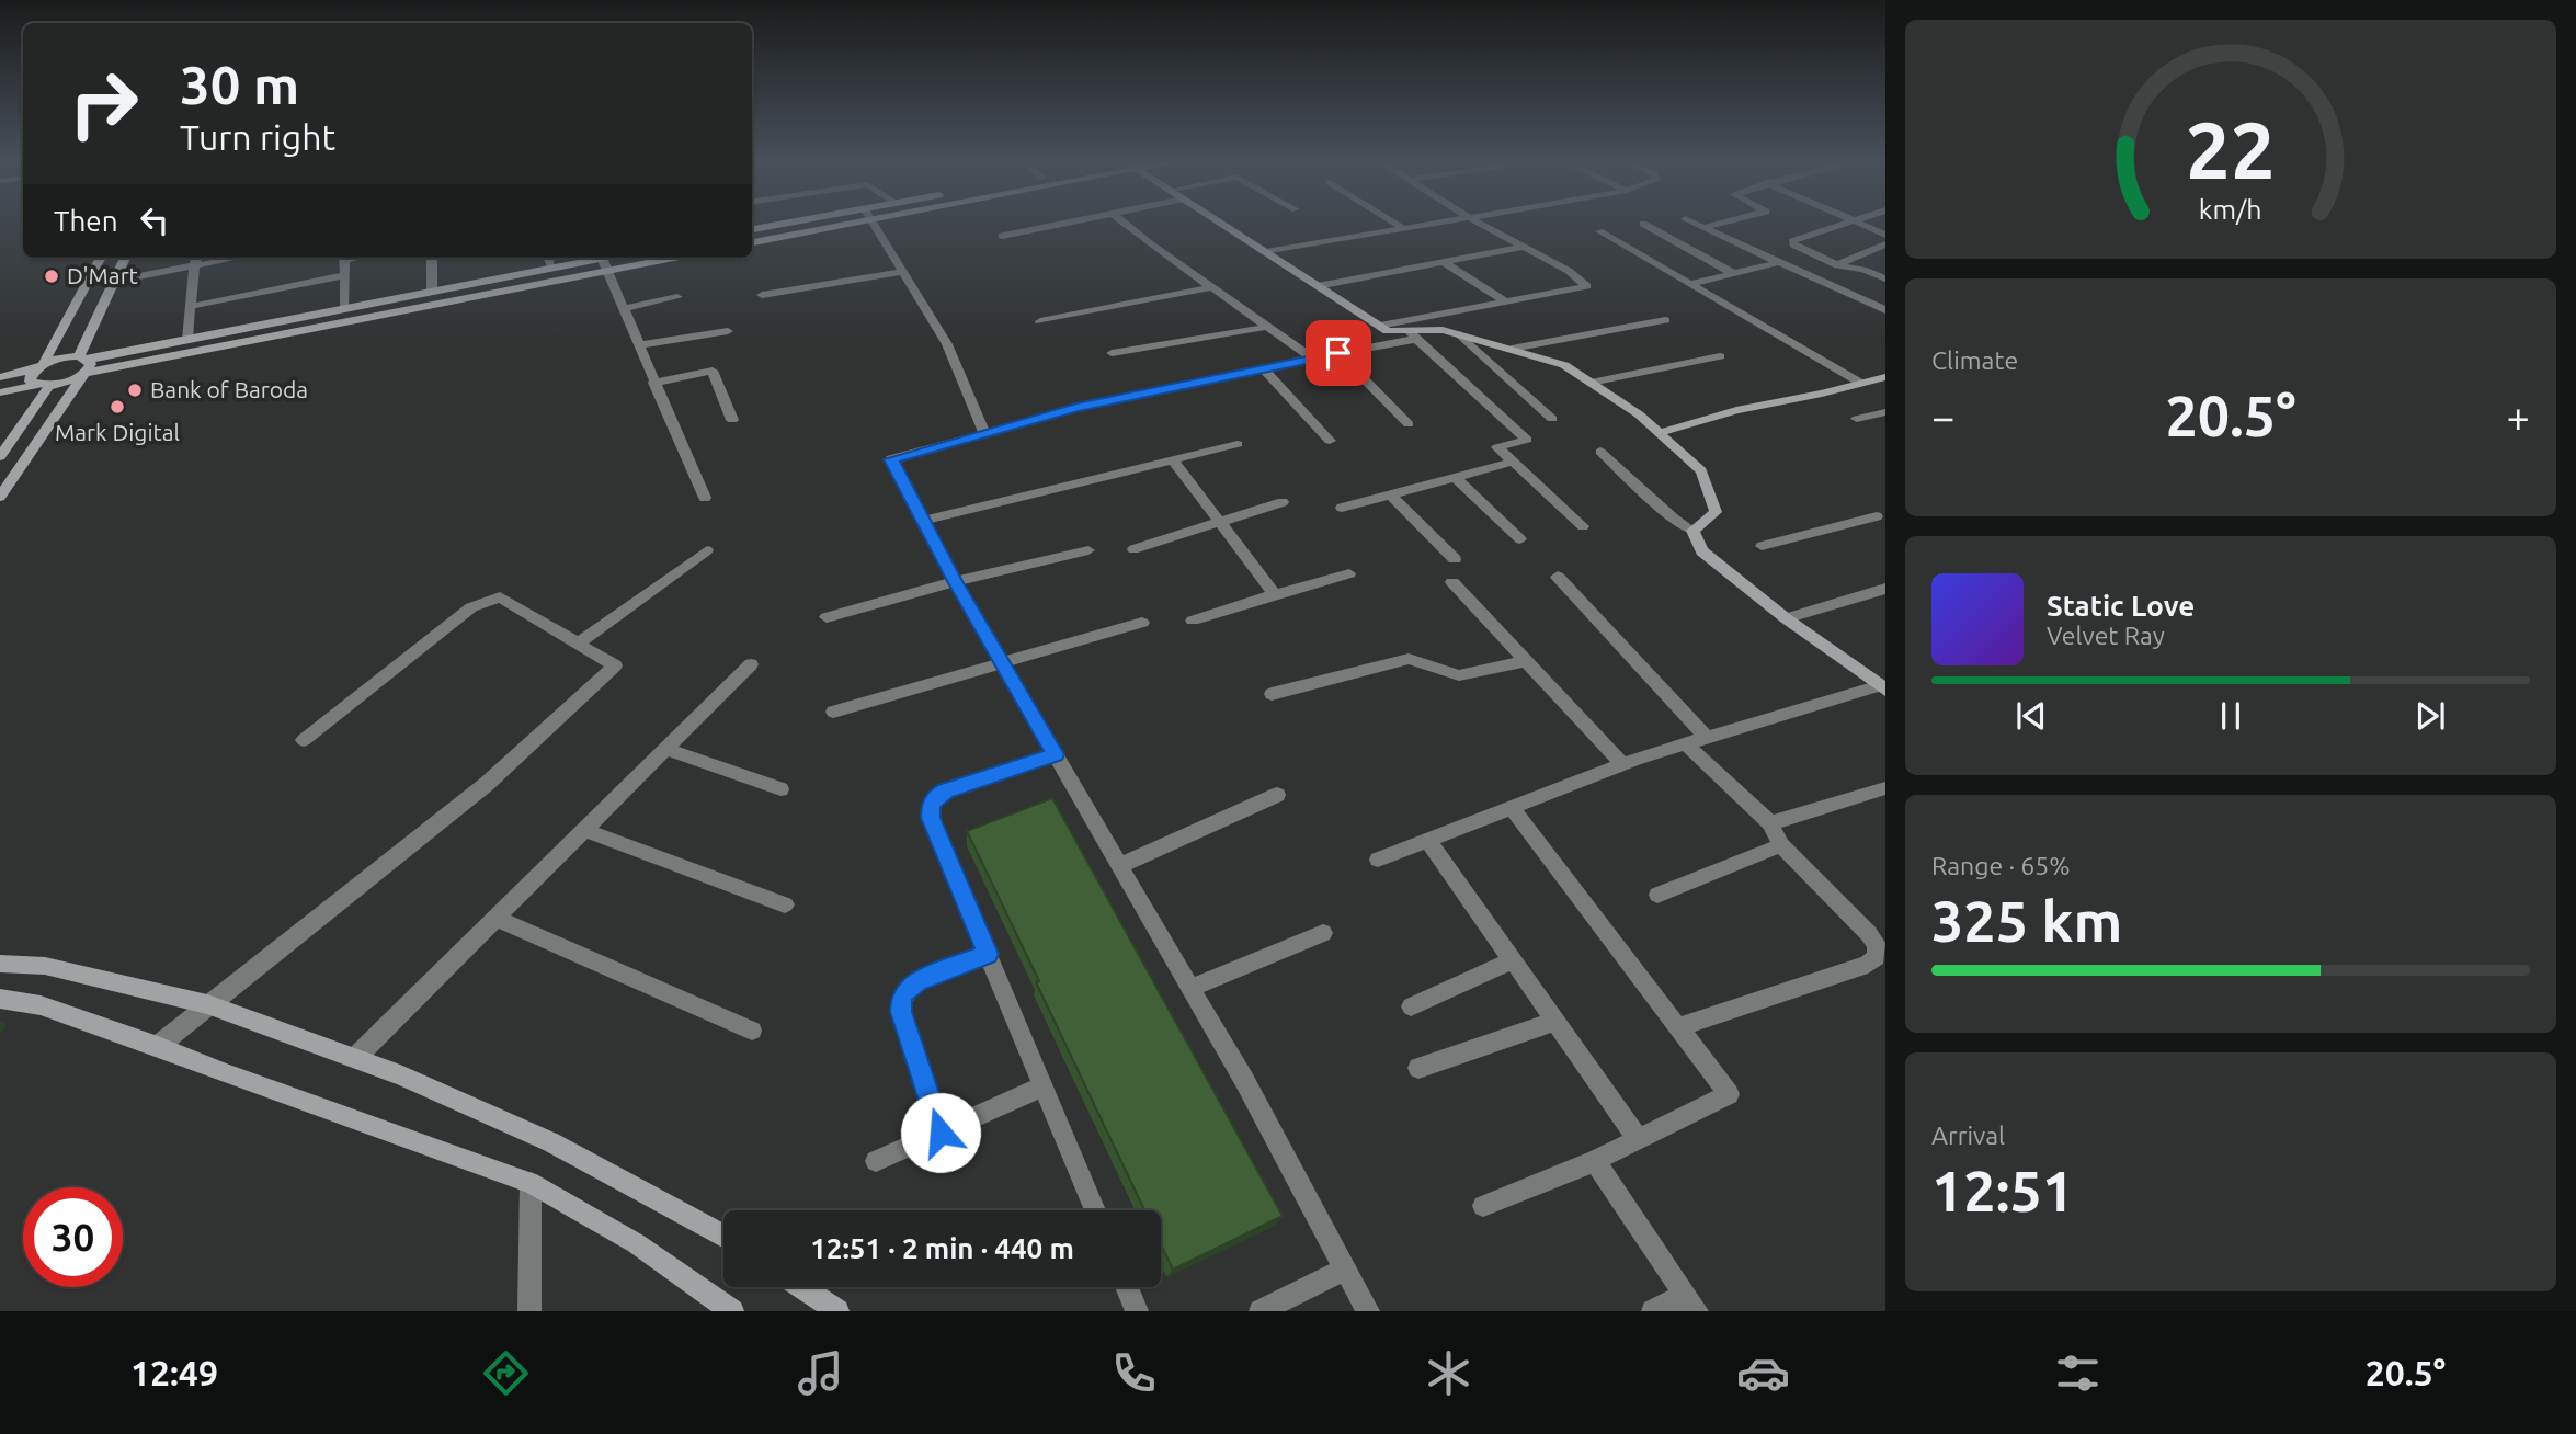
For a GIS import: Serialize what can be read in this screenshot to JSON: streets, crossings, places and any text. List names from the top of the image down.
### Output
{
  "places": ["D'Mart", "Bank of Baroda", "Mark Digital"],
  "page": {
    "turn": ["30 m", "Turn right"],
    "then": "Then",
    "tile": [
      "Climate",
      ["Range · 65%", "325 km"],
      ["Arrival", "12:51"]
    ],
    "heat": ["−", "20.5°", "+"],
    "song": ["Static Love", "Velvet Ray"],
    "limit": "30",
    "trip": "12:51 · 2 min · 440 m",
    "tabs": ["12:49", "20.5°"],
    "gauge": ["22", "km/h"]
  }
}
